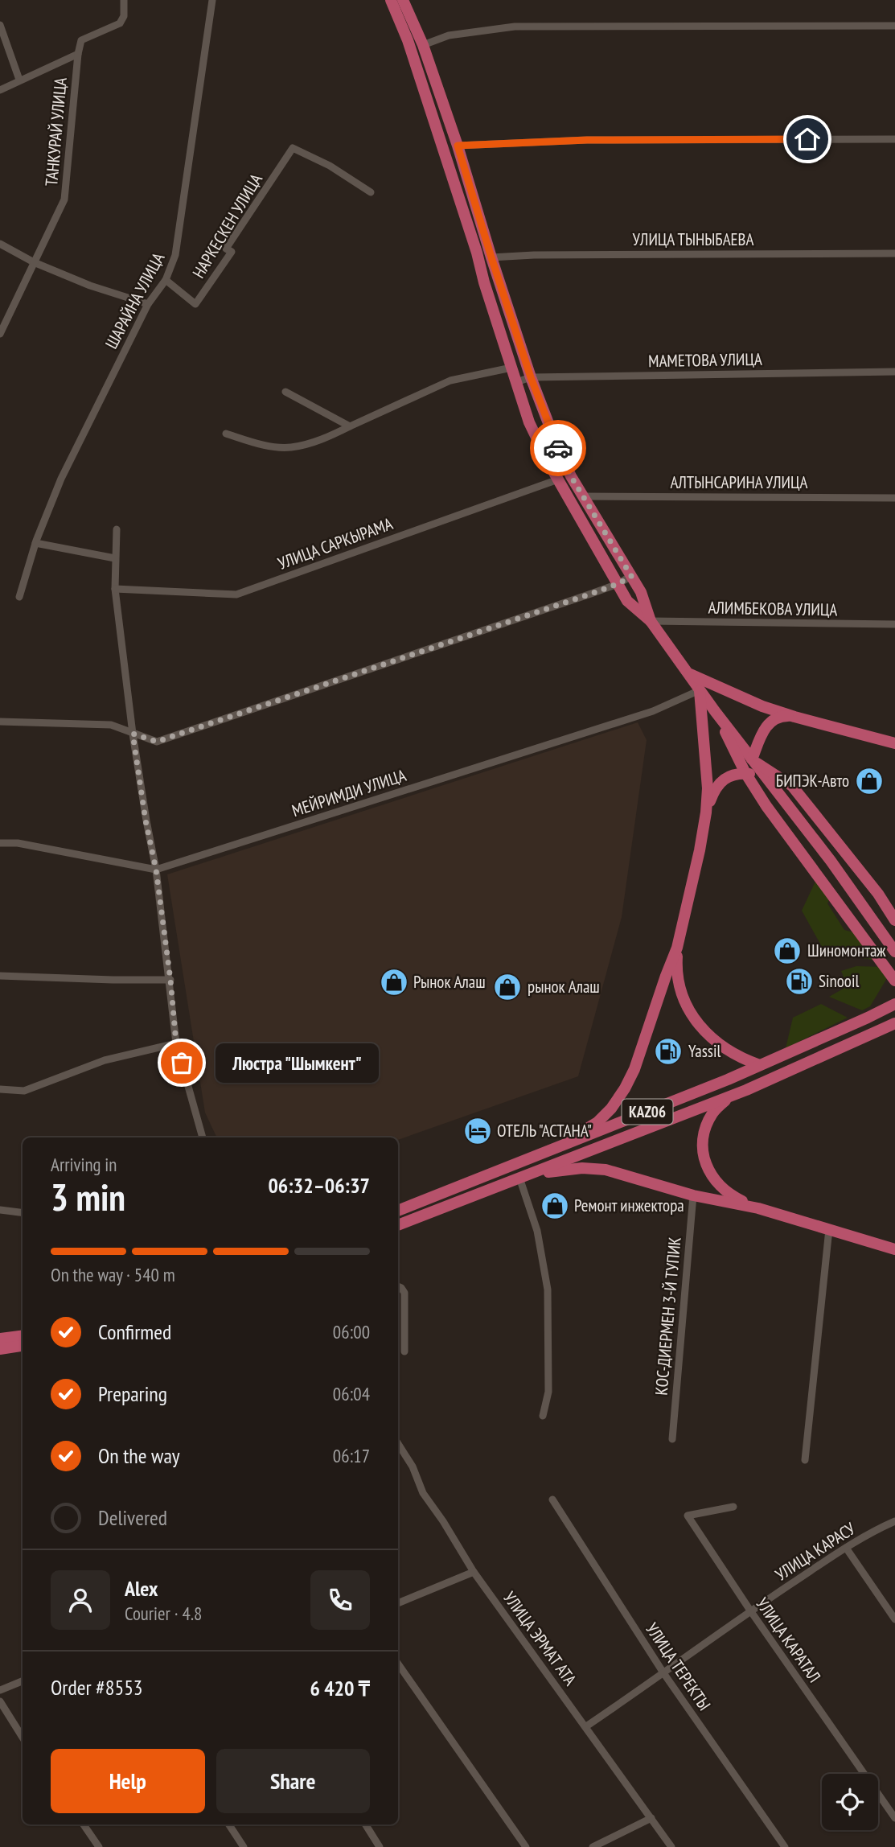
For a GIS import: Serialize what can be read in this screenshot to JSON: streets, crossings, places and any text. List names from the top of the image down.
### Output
{
  "streets": {
    "highway": ["KАZ06"],
    "street": [
      "ТАНКУРАЙ УЛИЦА",
      "НАРКЕСКЕН УЛИЦА",
      "УЛИЦА ТЫНЫБАЕВА",
      "ШАРАЙНА УЛИЦА",
      "МАМЕТОВА УЛИЦА",
      "АЛТЫНСАРИНА УЛИЦА",
      "УЛИЦА САРКЫРАМА",
      "АЛИМБЕКОВА УЛИЦА",
      "МЕЙРИМДИ УЛИЦА",
      "КОС-ДИЕРМЕН 3-Й ТУПИК",
      "УЛИЦА КАРАСУ",
      "УЛИЦА ЭРМАТ АТА",
      "УЛИЦА КАРАТАЛ",
      "УЛИЦА ТЕРЕКТЫ"
    ]
  },
  "crossings": [
    ["НАРКЕСКЕН УЛИЦА", "ШАРАЙНА УЛИЦА"],
    ["УЛИЦА ТЫНЫБАЕВА", "KАZ06"],
    ["МАМЕТОВА УЛИЦА", "KАZ06"],
    ["АЛТЫНСАРИНА УЛИЦА", "KАZ06"],
    ["УЛИЦА САРКЫРАМА", "KАZ06"],
    ["АЛИМБЕКОВА УЛИЦА", "KАZ06"],
    ["МЕЙРИМДИ УЛИЦА", "KАZ06"],
    ["УЛИЦА КАРАСУ", "УЛИЦА ЭРМАТ АТА"],
    ["УЛИЦА КАРАСУ", "УЛИЦА КАРАТАЛ"],
    ["УЛИЦА КАРАСУ", "УЛИЦА ТЕРЕКТЫ"]
  ],
  "places": {
    "shop": [
      "БИПЭК-Авто",
      "Шиномонтаж",
      "Рынок Алаш",
      "рынок Алаш",
      "Ремонт инжектора"
    ],
    "fuel station": ["Sinooil", "Yassil"],
    "other": ["Люстра \"Шымкент\""],
    "hotel": ["ОТЕЛЬ \"АСТАНА\""]
  },
  "page": {
    "bubble": "Люстра \"Шымкент\"",
    "heading": ["3 min", "Arriving in", "06:32–06:37"],
    "panel": [
      "Alex",
      "Courier · 4.8",
      "Order #8553",
      "6 420 ₸"
    ],
    "bar": "On the way · 540 m",
    "list": [
      ["Confirmed", "06:00"],
      ["Preparing", "06:04"],
      ["On the way", "06:17"],
      "Delivered"
    ],
    "buttons": ["Help", "Share"]
  }
}
